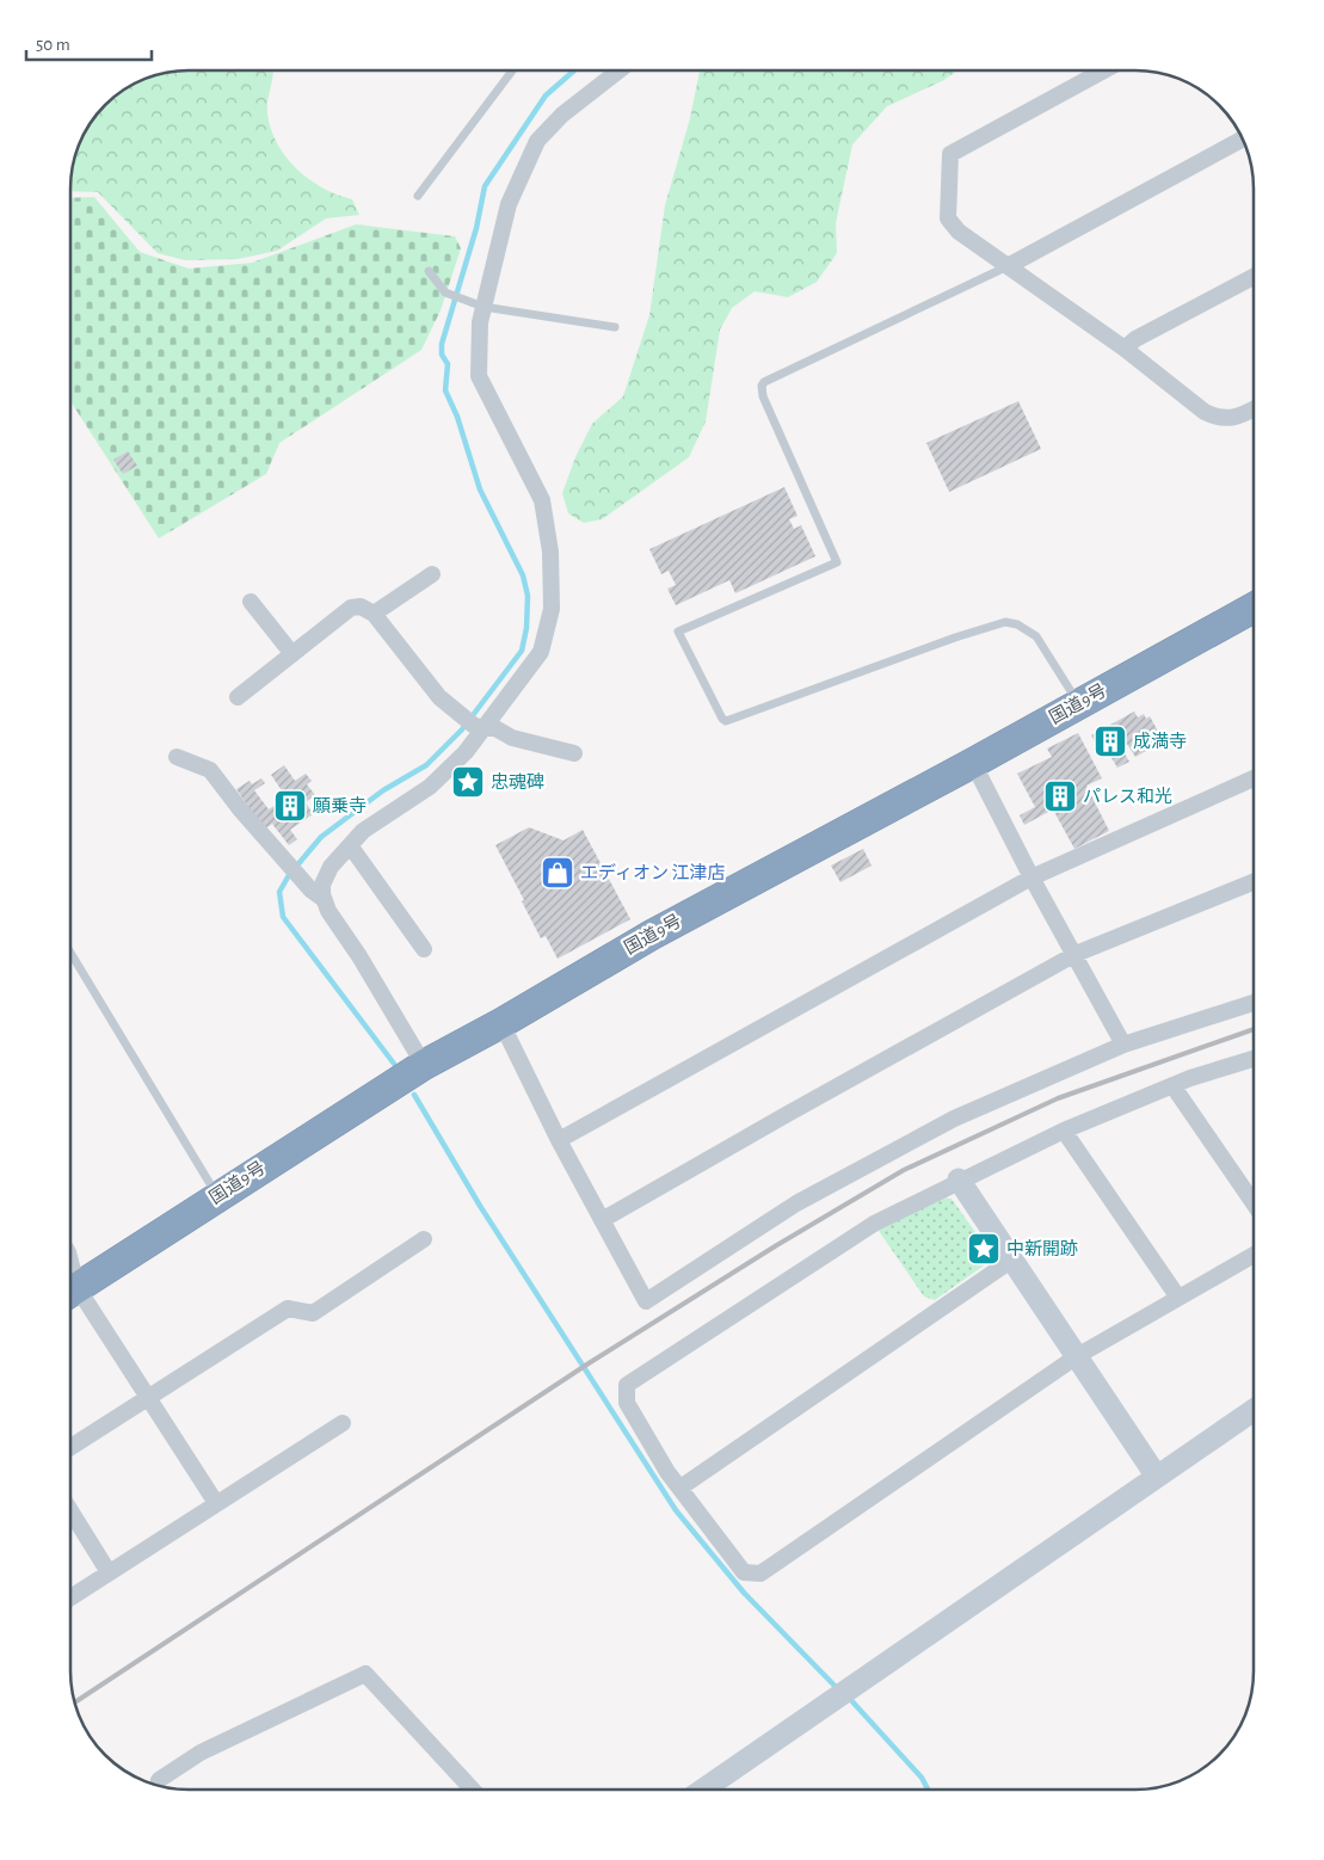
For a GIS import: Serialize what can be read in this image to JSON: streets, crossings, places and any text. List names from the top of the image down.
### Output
{
  "streets": {
    "highway": ["国道9号"]
  },
  "places": {
    "building": ["成満寺", "パレス和光", "願乗寺"],
    "place": ["忠魂碑", "中新開跡"],
    "shop": ["エディオン 江津店"]
  },
  "scale_bar": "50 m"
}
